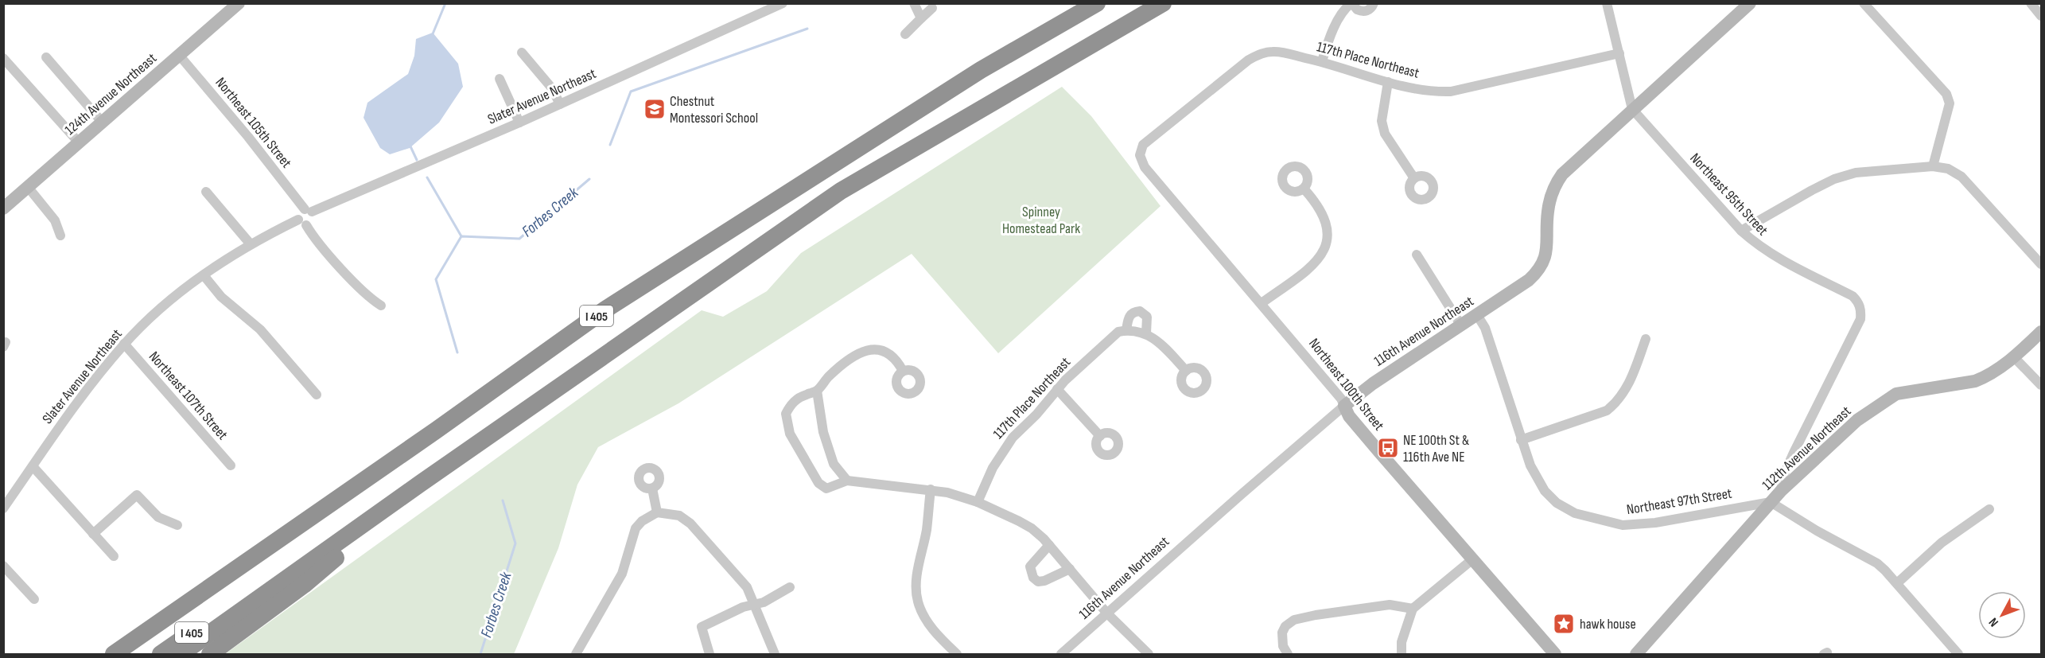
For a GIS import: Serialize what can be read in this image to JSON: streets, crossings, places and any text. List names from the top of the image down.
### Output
{
  "streets": {
    "highway": ["I 405"],
    "street": [
      "117th Place Northeast",
      "124th Avenue Northeast",
      "Slater Avenue Northeast",
      "Northeast 105th Street",
      "Northeast 95th Street",
      "116th Avenue Northeast",
      "Northeast 100th Street",
      "Northeast 107th Street",
      "112th Avenue Northeast",
      "Northeast 97th Street"
    ]
  },
  "crossings": [
    ["117th Place Northeast", "Northeast 95th Street"],
    ["117th Place Northeast", "Northeast 100th Street"],
    ["124th Avenue Northeast", "Northeast 105th Street"],
    ["Slater Avenue Northeast", "Northeast 105th Street"],
    ["Slater Avenue Northeast", "Northeast 107th Street"],
    ["Northeast 95th Street", "116th Avenue Northeast"],
    ["Northeast 95th Street", "112th Avenue Northeast"],
    ["116th Avenue Northeast", "Northeast 100th Street"],
    ["116th Avenue Northeast", "Northeast 97th Street"],
    ["112th Avenue Northeast", "Northeast 97th Street"]
  ],
  "water": ["Forbes Creek"],
  "parks": ["Spinney Homestead Park"],
  "places": {
    "school or university": ["Chestnut Montessori School"],
    "bus stop": ["NE 100th St & 116th Ave NE"],
    "place": ["hawk house"]
  },
  "north": "bottom left"
}
